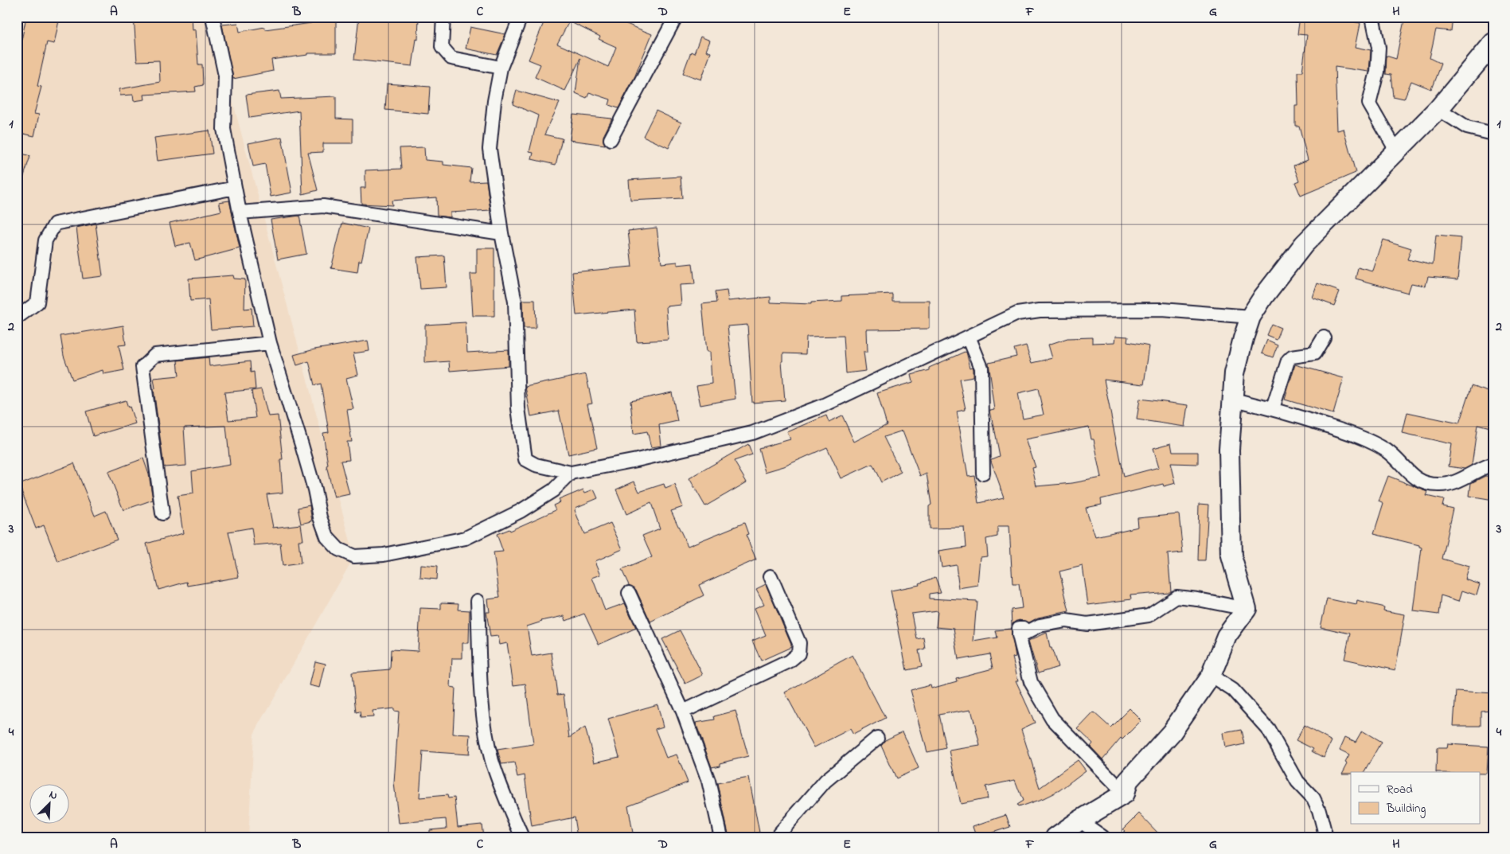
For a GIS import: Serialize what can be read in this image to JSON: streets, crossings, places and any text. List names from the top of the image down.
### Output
{
  "legend": ["Road", "Building"],
  "north": "top right",
  "grid": {
    "columns": [
      "A",
      "B",
      "C",
      "D",
      "E",
      "F",
      "G",
      "H"
    ],
    "rows": [
      "1",
      "2",
      "3",
      "4"
    ]
  }
}
